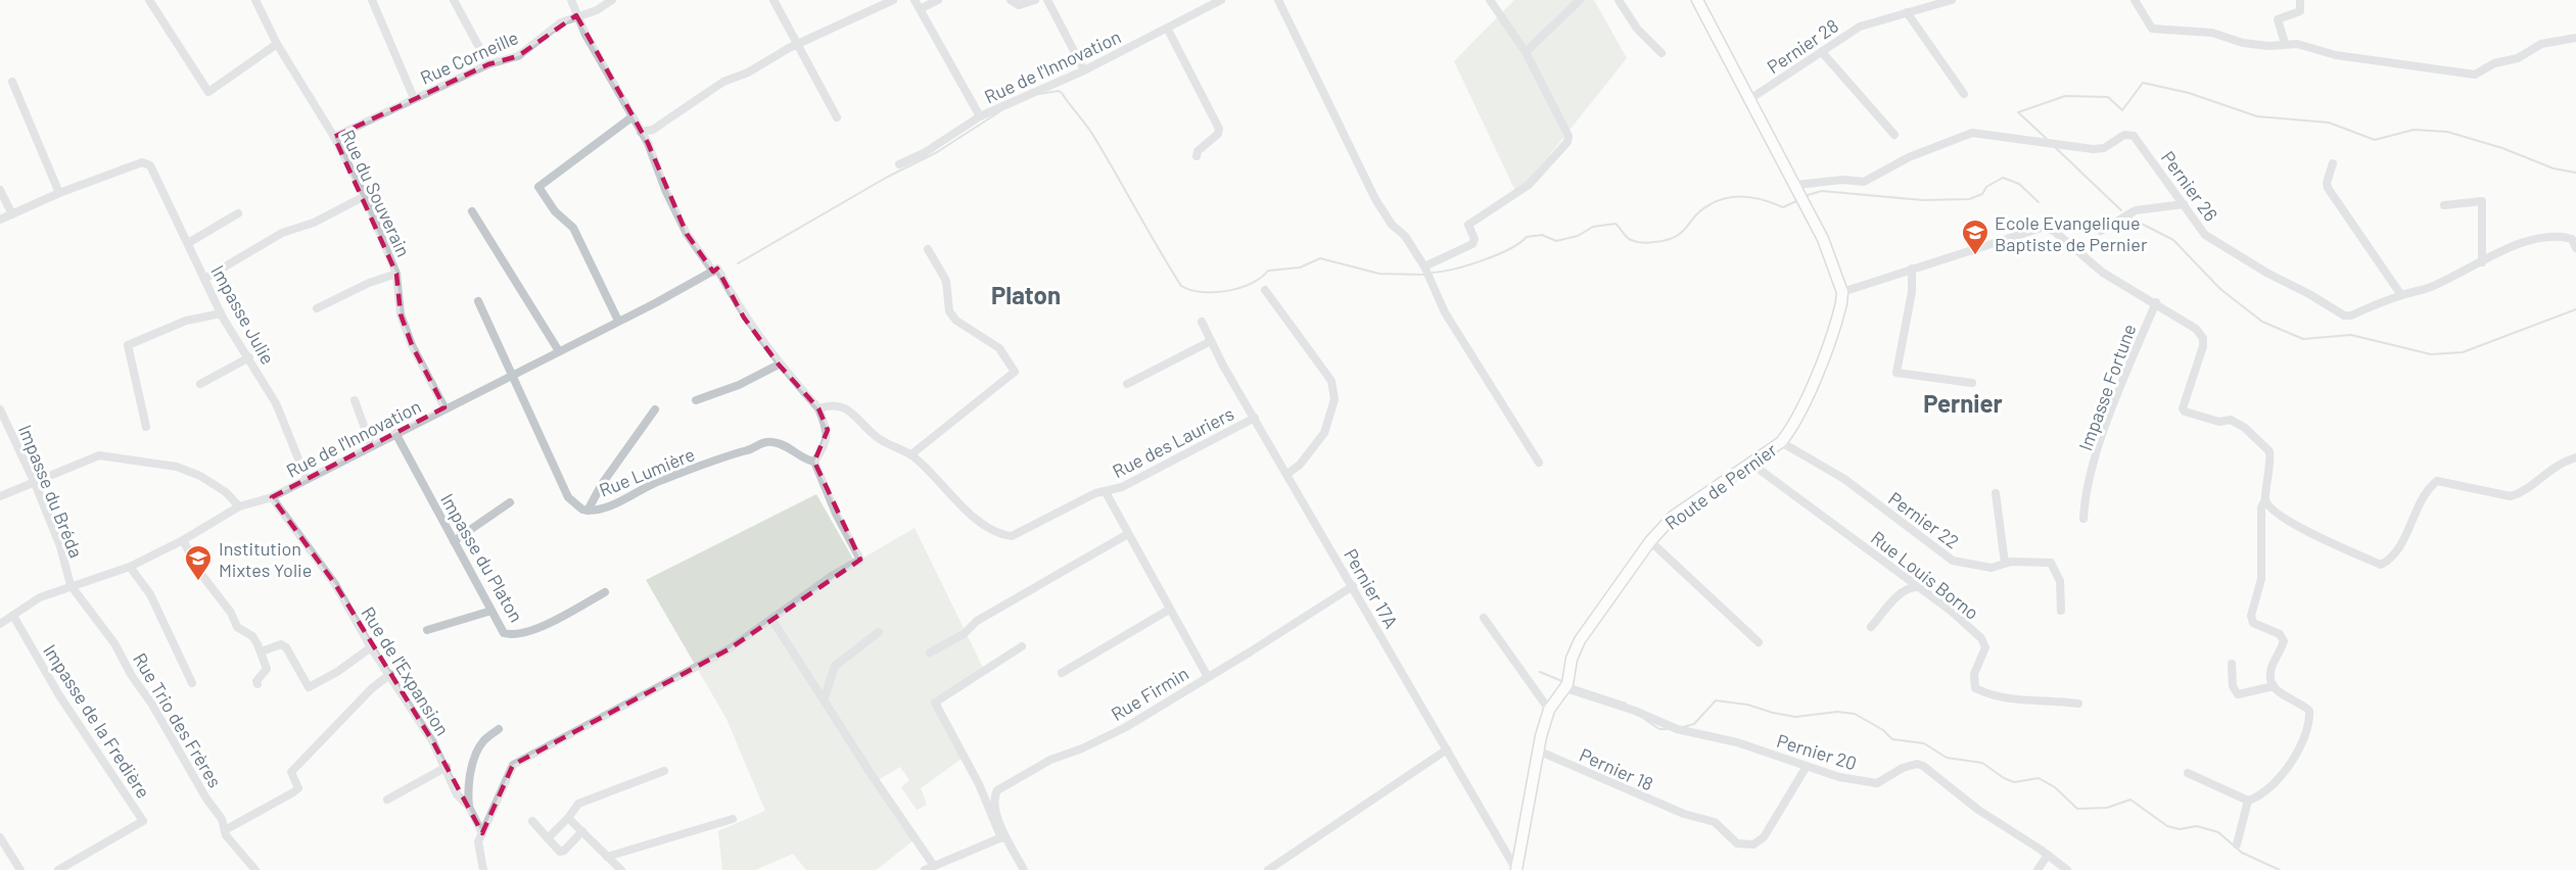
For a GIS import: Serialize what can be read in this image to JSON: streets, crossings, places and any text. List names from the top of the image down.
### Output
{
  "streets": {
    "street": [
      "Pernier 28",
      "Rue Corneille",
      "Rue de l'Innovation",
      "Pernier 26",
      "Rue du Souverain",
      "Impasse Julie",
      "Impasse Fortune",
      "Rue des Lauriers",
      "Rue Lumière",
      "Route de Pernier",
      "Impasse du Bréda",
      "Pernier 22",
      "Impasse du Platon",
      "Rue Louis Borno",
      "Pernier 17A",
      "Rue de l'Expansion",
      "Rue Firmin",
      "Rue Trio des Frères",
      "Impasse de la Fredière",
      "Pernier 20",
      "Pernier 18"
    ]
  },
  "crossings": [
    ["Rue Corneille", "Rue du Souverain"],
    ["Rue de l'Innovation", "Rue du Souverain"],
    ["Rue de l'Innovation", "Impasse Julie"],
    ["Rue de l'Innovation", "Rue Lumière"],
    ["Rue de l'Innovation", "Impasse du Bréda"],
    ["Rue de l'Innovation", "Impasse du Platon"],
    ["Rue de l'Innovation", "Rue de l'Expansion"],
    ["Rue de l'Innovation", "Rue Trio des Frères"],
    ["Rue de l'Innovation", "Impasse de la Fredière"],
    ["Rue des Lauriers", "Pernier 17A"],
    ["Route de Pernier", "Pernier 22"],
    ["Route de Pernier", "Rue Louis Borno"],
    ["Route de Pernier", "Pernier 17A"],
    ["Route de Pernier", "Pernier 20"],
    ["Route de Pernier", "Pernier 18"],
    ["Impasse du Bréda", "Rue Trio des Frères"],
    ["Pernier 17A", "Rue Firmin"],
    ["Pernier 20", "Pernier 18"]
  ],
  "districts": ["Platon", "Pernier"],
  "places": {
    "school or university": ["Ecole Evangelique Baptiste de Pernier", "Institution Mixtes Yolie"]
  }
}
